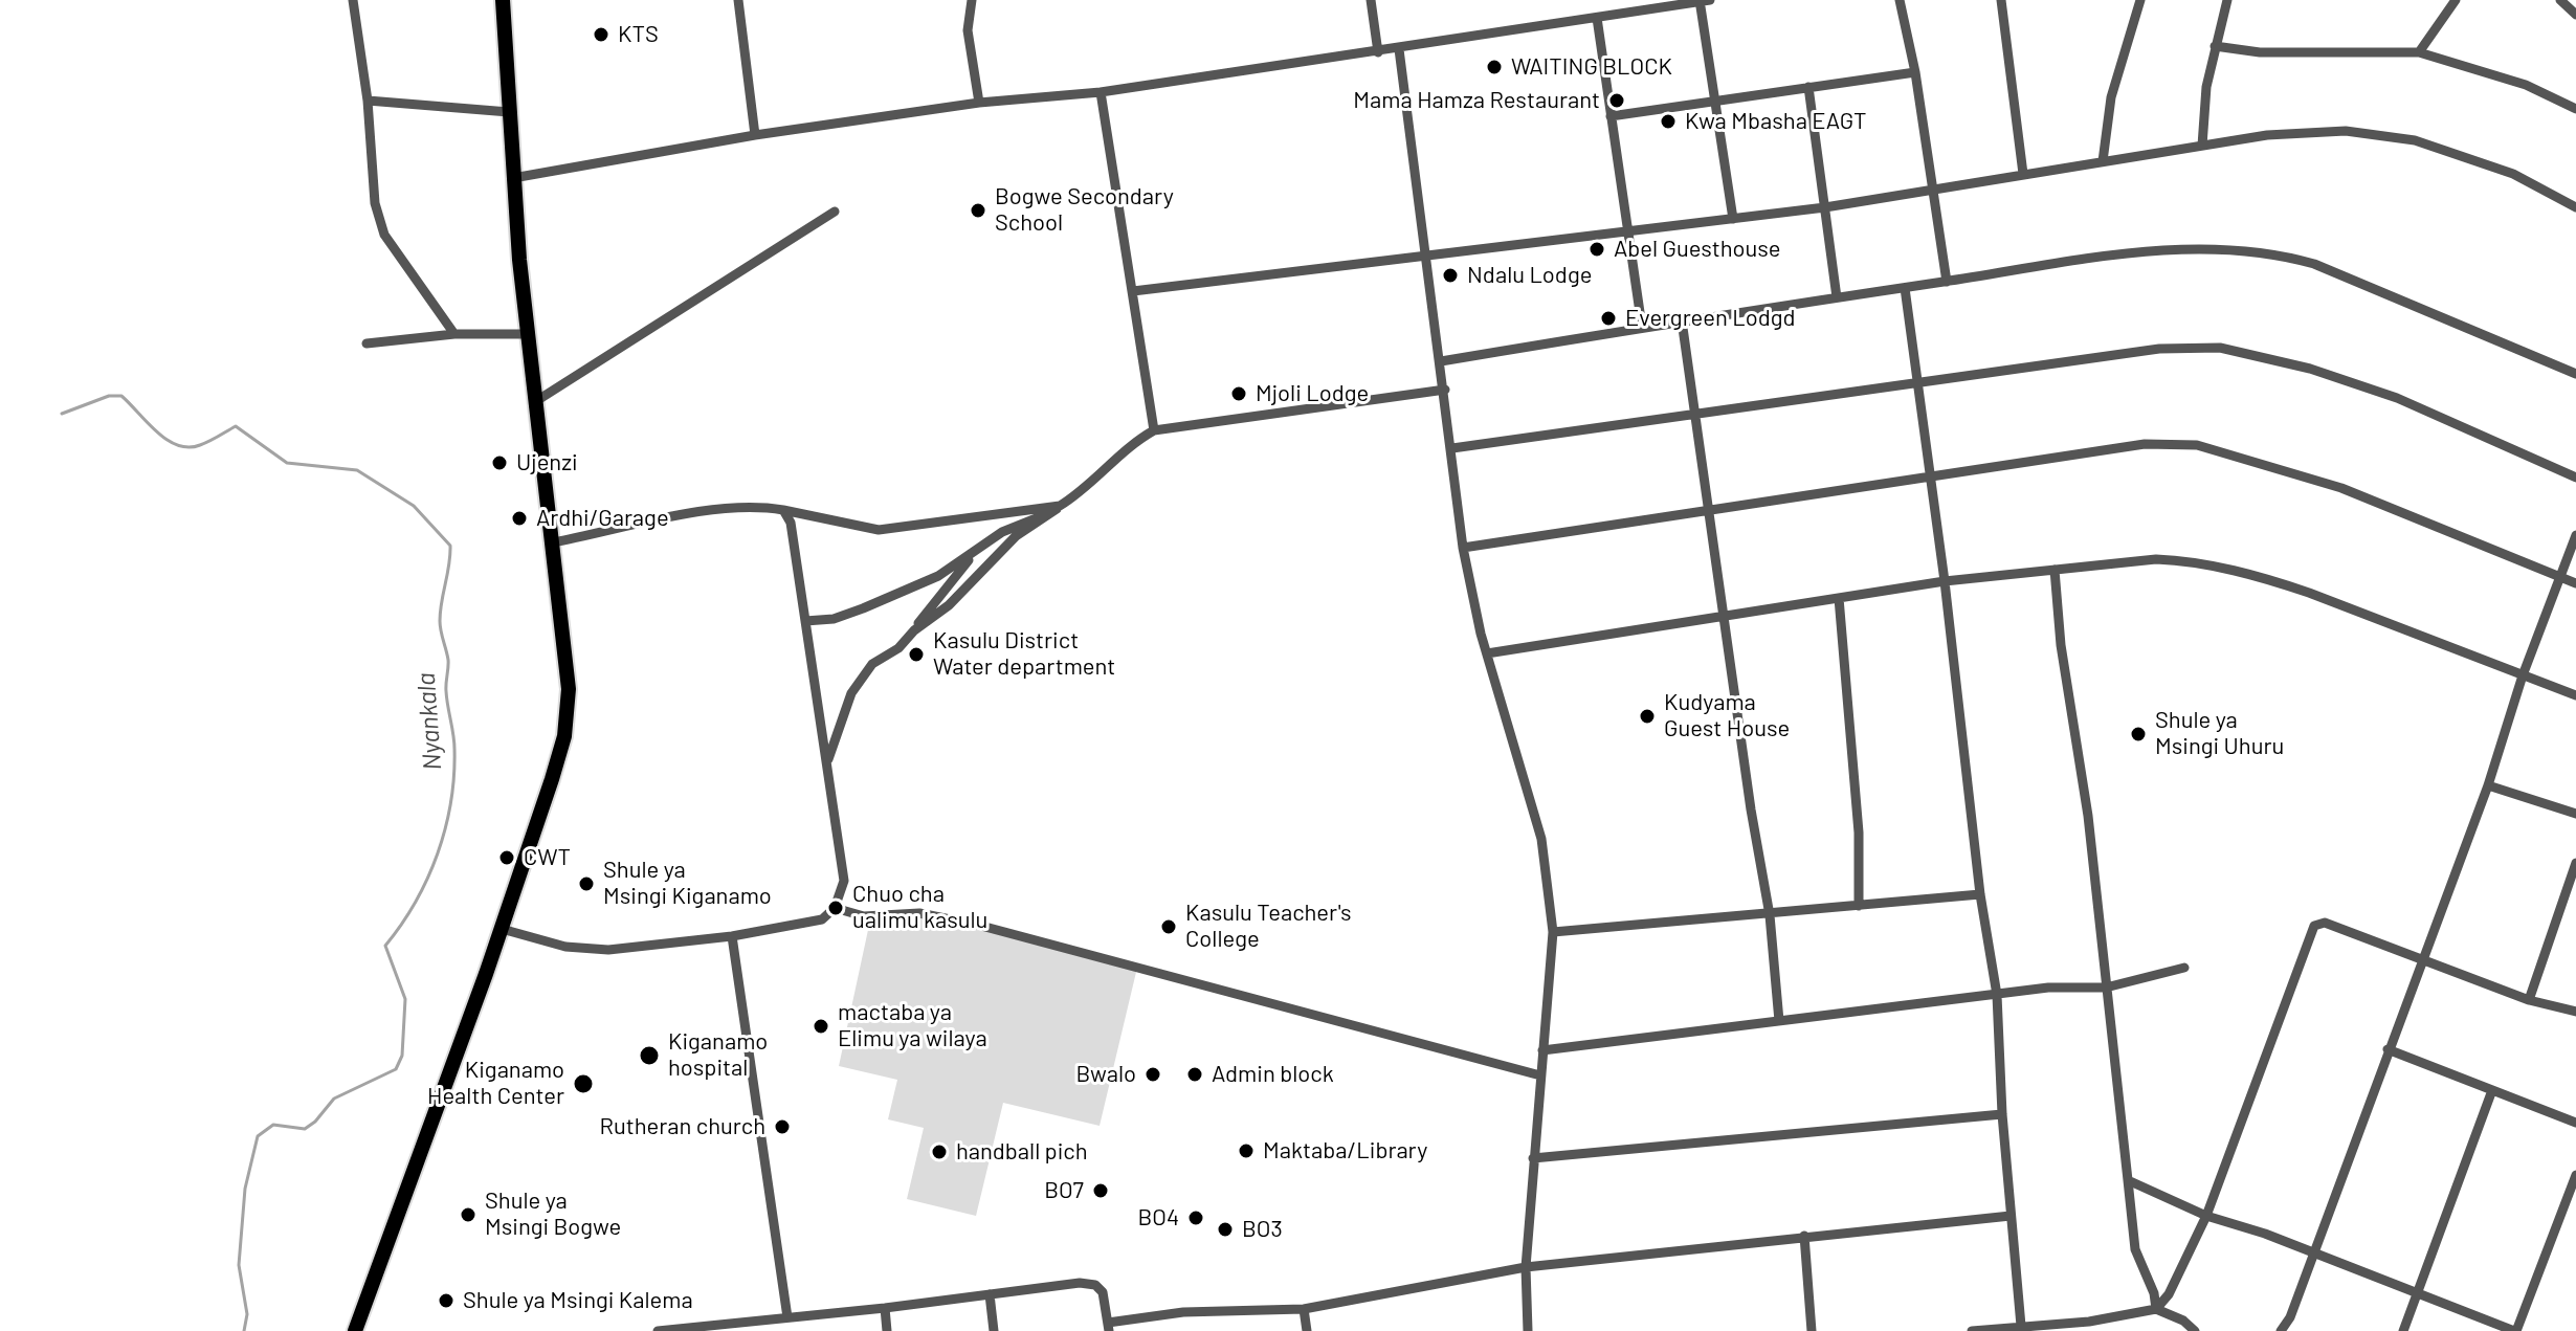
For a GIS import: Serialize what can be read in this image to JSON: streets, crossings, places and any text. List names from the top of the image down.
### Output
{
  "water": ["Nyankala"],
  "places": [
    "KTS",
    "WAITING BLOCK",
    "Mama Hamza Restaurant",
    "Kwa Mbasha EAGT",
    "Bogwe Secondary School",
    "Abel Guesthouse",
    "Ndalu Lodge",
    "Evergreen Lodgd",
    "Mjoli Lodge",
    "Ujenzi",
    "Ardhi/Garage",
    "Kasulu District Water department",
    "Kudyama Guest House",
    "Shule ya Msingi Uhuru",
    "CWT",
    "Shule ya Msingi Kiganamo",
    "Chuo cha ualimu kasulu",
    "Kasulu Teacher's College",
    "mactaba ya Elimu ya wilaya",
    "Kiganamo hospital",
    "Bwalo",
    "Admin block",
    "Kiganamo Health Center",
    "Rutheran church",
    "Maktaba/Library",
    "handball pich",
    "BO7",
    "Shule ya Msingi Bogwe",
    "BO4",
    "BO3",
    "Shule ya Msingi Kalema"
  ]
}
